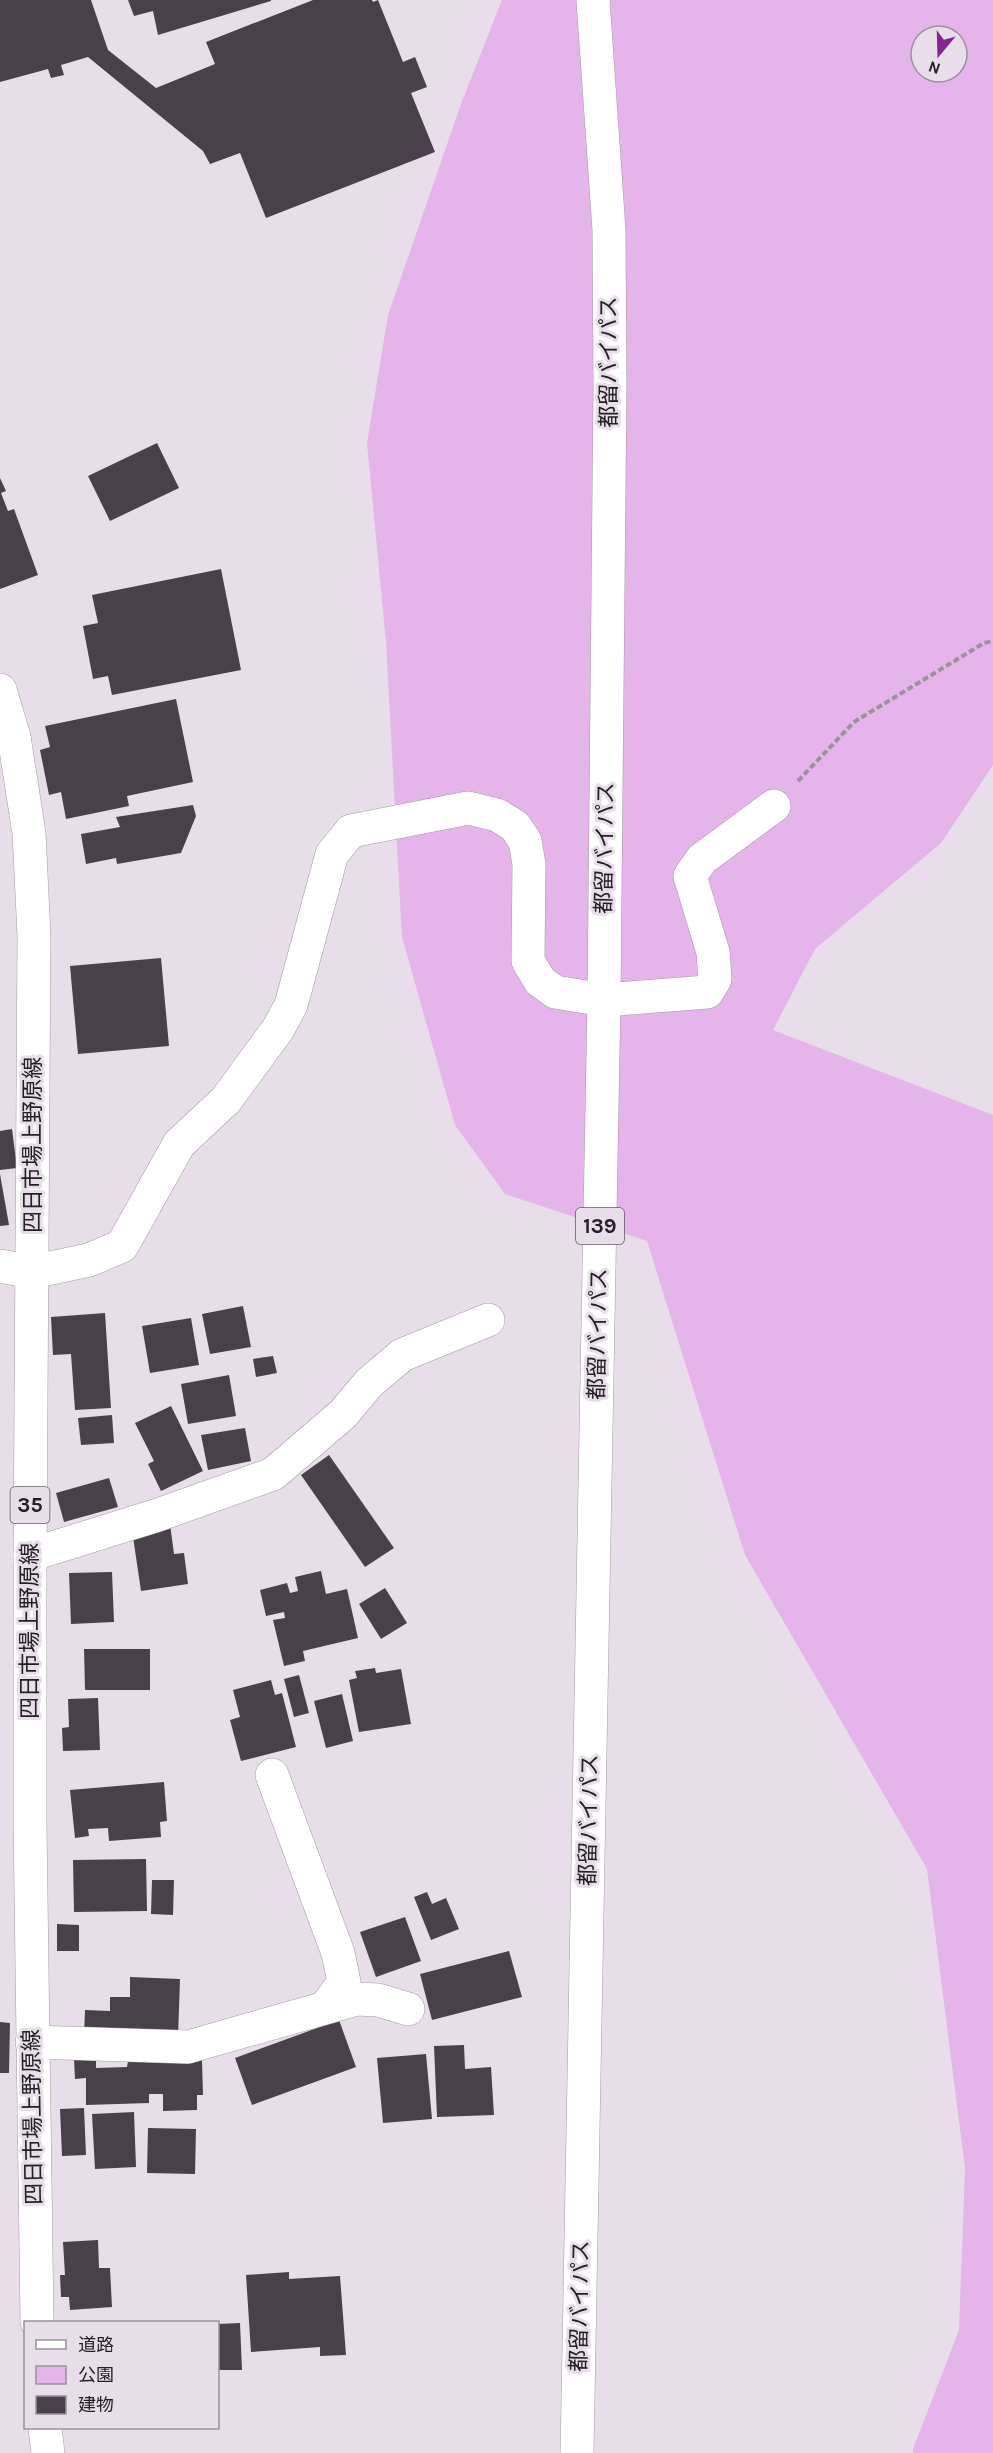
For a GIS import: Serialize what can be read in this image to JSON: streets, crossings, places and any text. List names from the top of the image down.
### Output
{
  "streets": {
    "main road": [
      "都留バイパス",
      "四日市場上野原線",
      "139",
      "35"
    ]
  },
  "legend": ["道路", "公園", "建物"],
  "north": "bottom"
}
